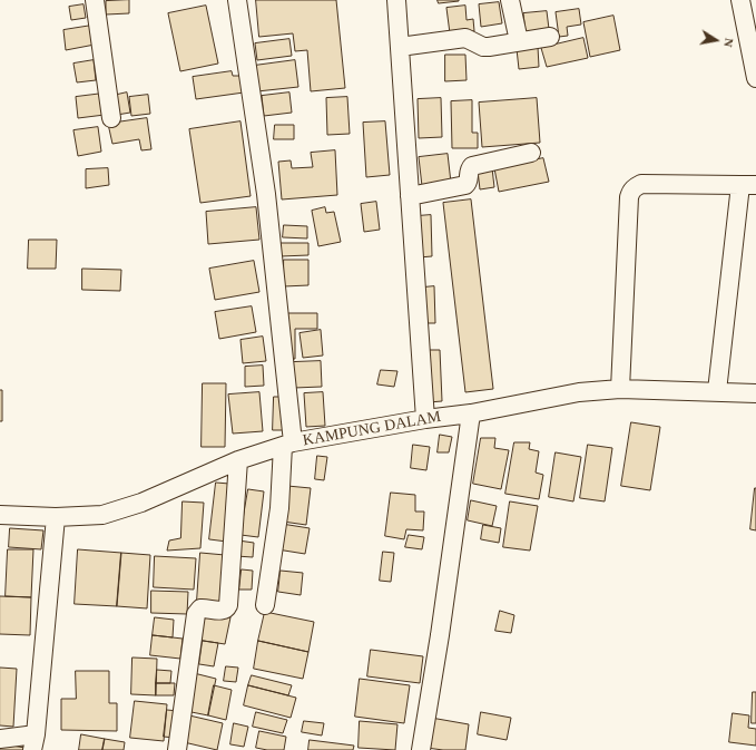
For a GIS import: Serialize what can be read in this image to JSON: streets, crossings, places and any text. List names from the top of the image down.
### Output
{
  "streets": {
    "street": ["KAMPUNG DALAM"]
  },
  "north": "right"
}
